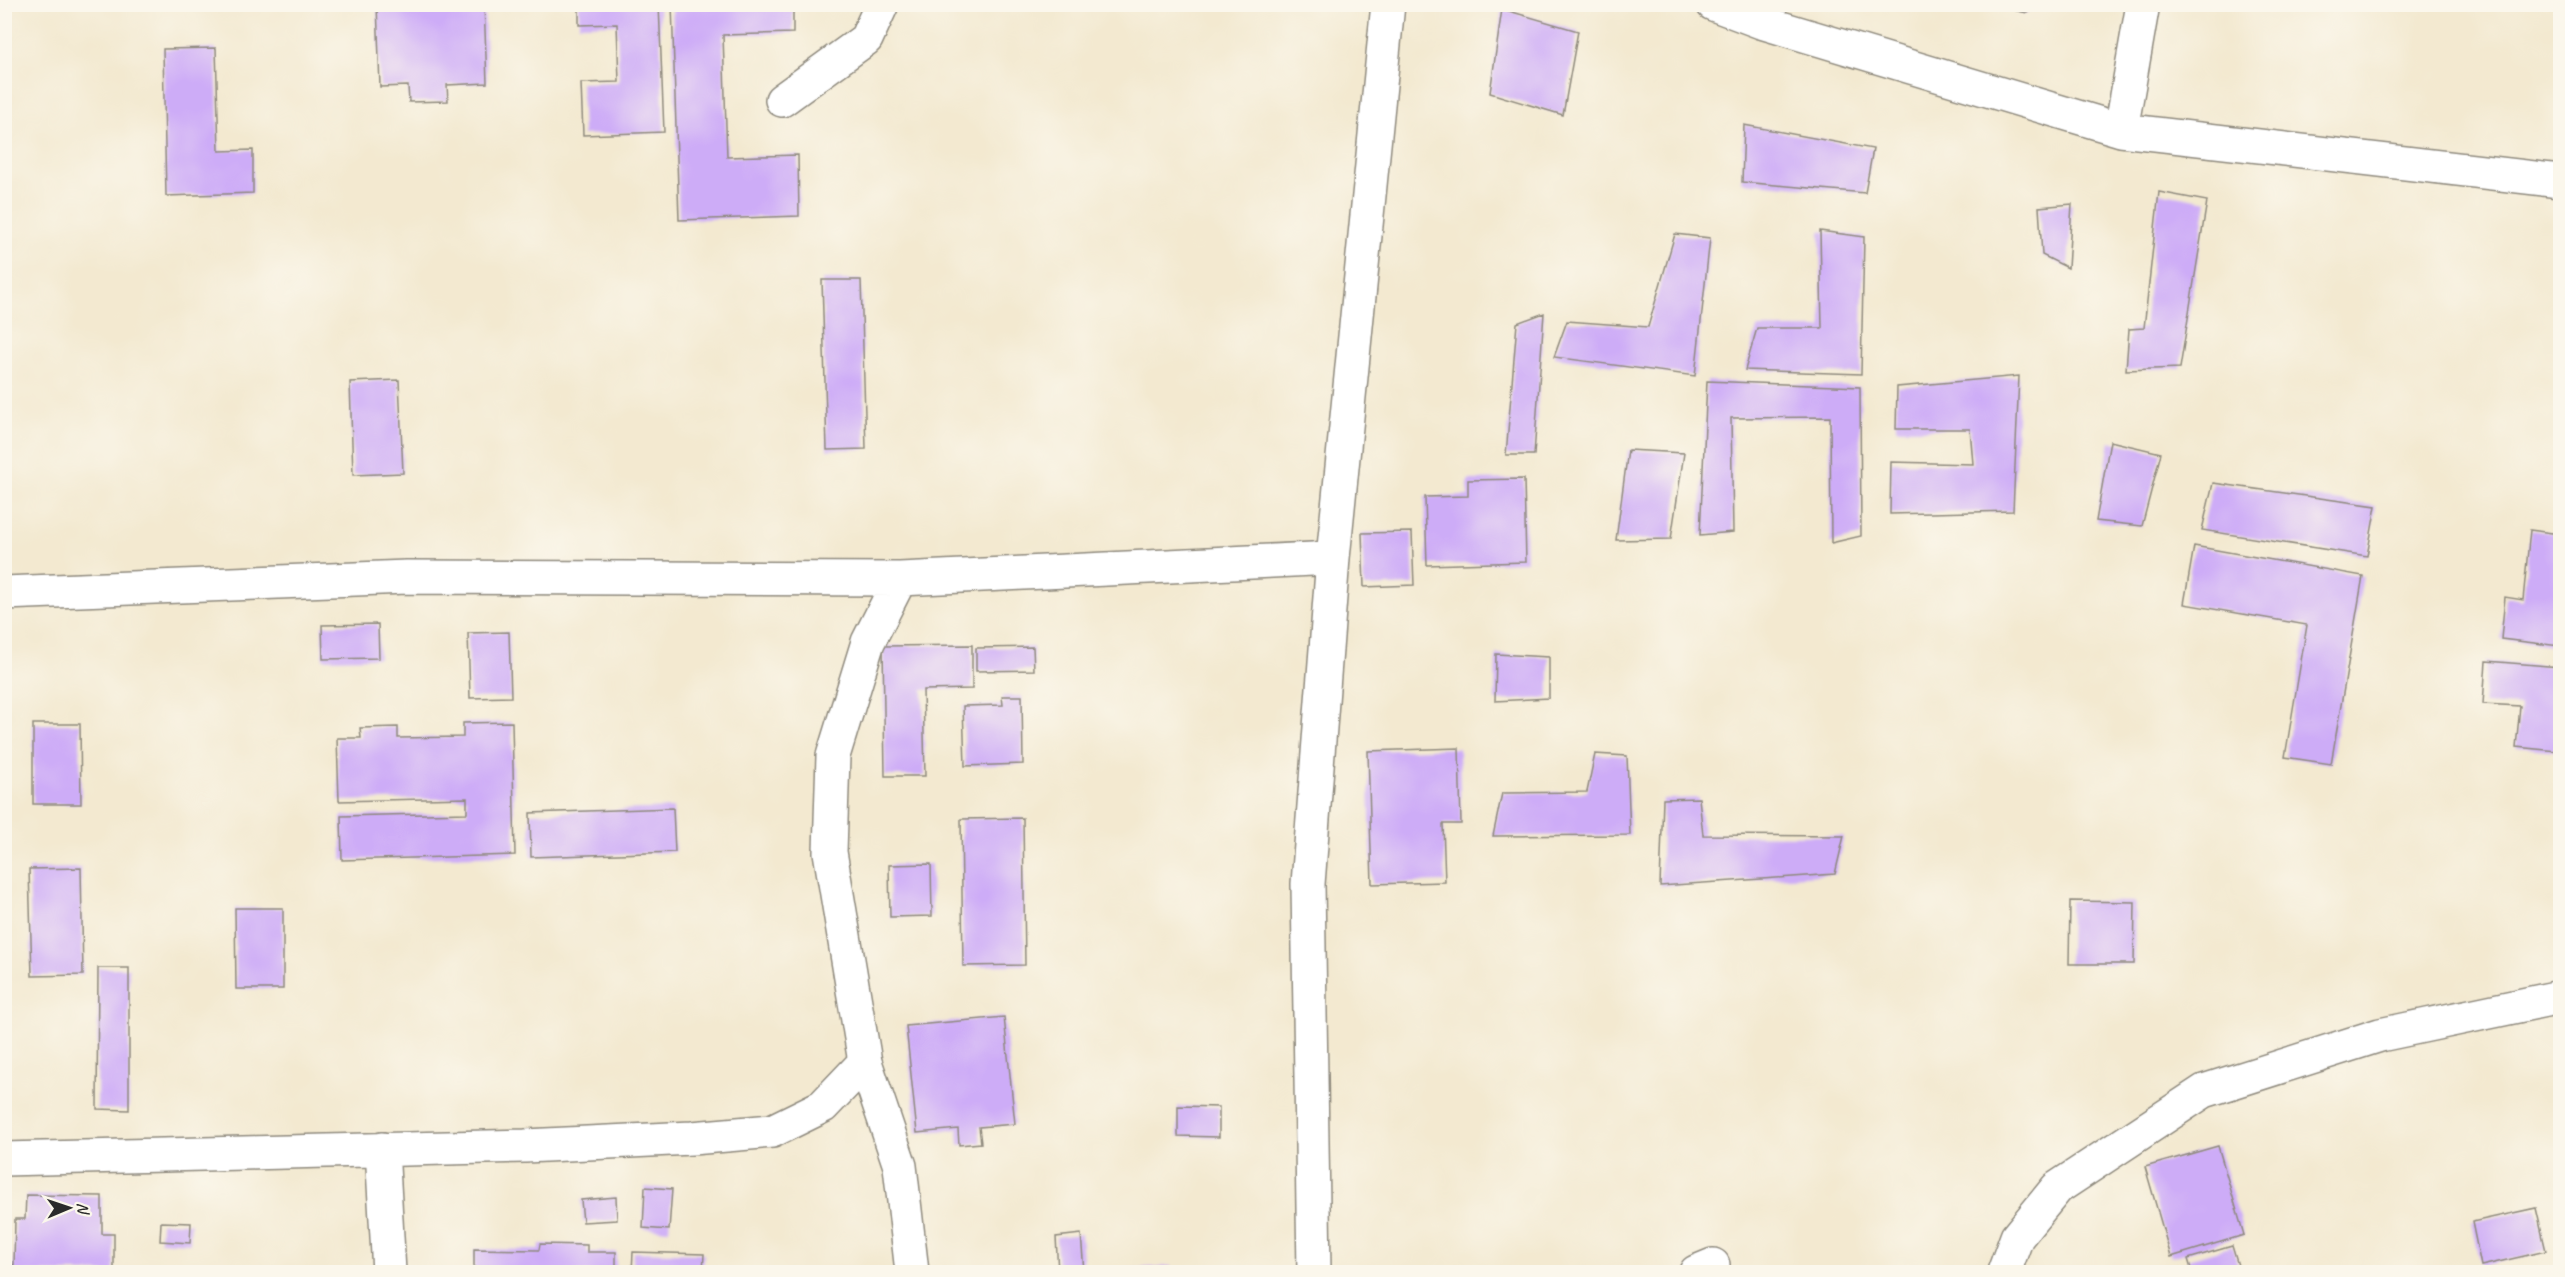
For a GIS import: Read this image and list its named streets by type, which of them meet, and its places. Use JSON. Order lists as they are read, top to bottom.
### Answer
{
  "north": "right"
}
